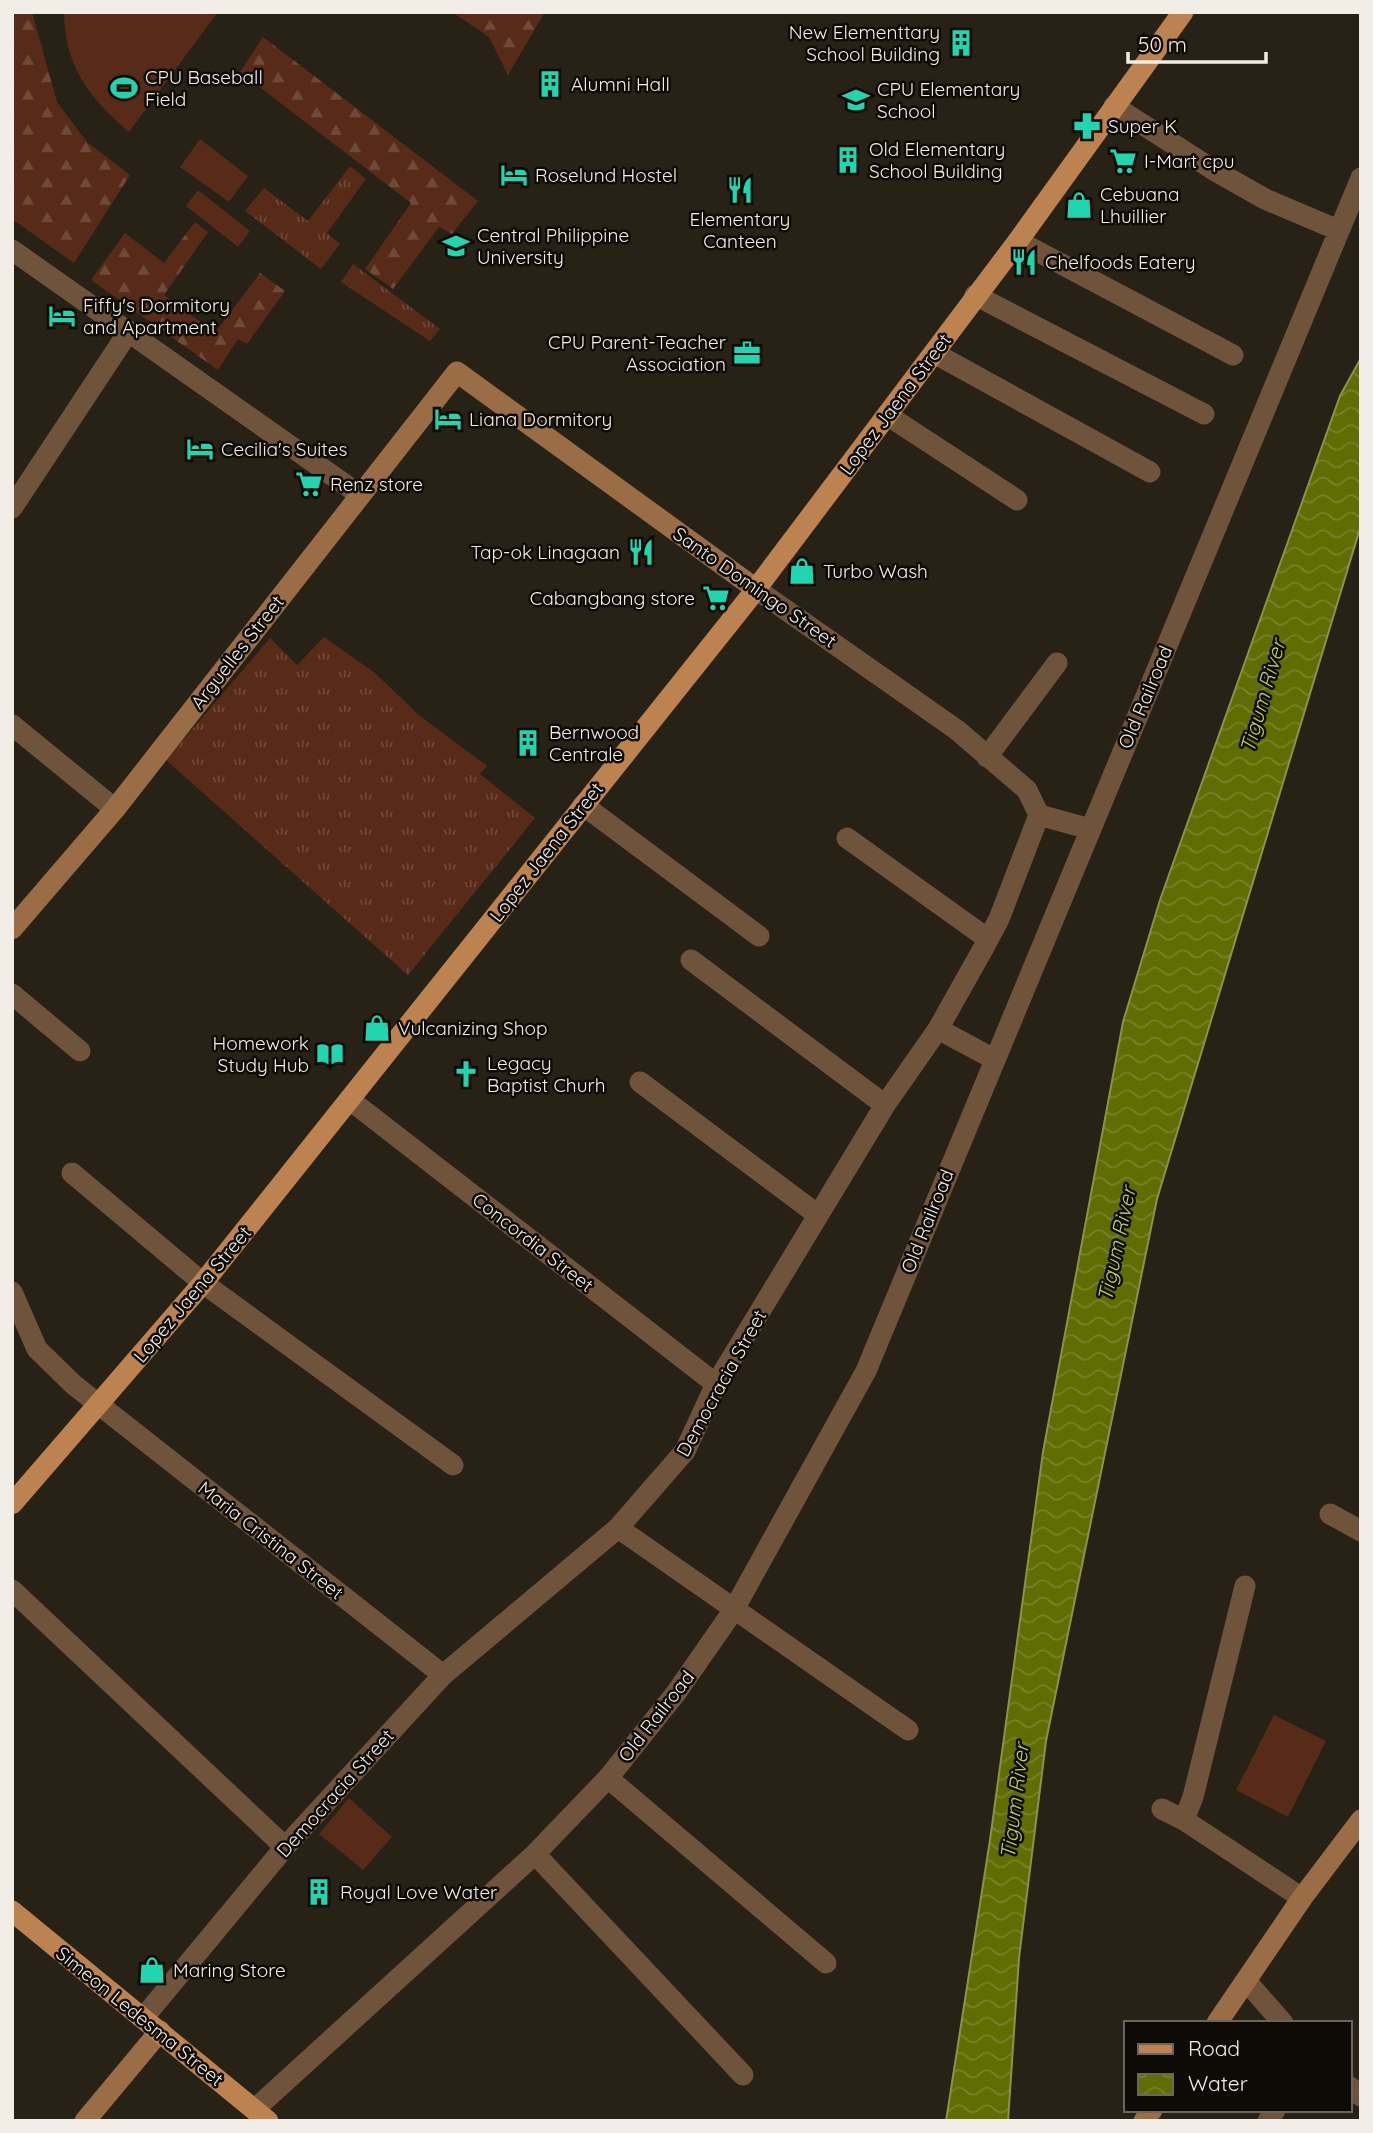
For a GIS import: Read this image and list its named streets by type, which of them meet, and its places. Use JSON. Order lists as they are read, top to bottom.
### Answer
{
  "streets": {
    "main road": ["Lopez Jaena Street", "Simeon Ledesma Street"],
    "street": [
      "Santo Domingo Street",
      "Arguelles Street",
      "Old Railroad",
      "Concordia Street",
      "Democracia Street",
      "Maria Cristina Street"
    ]
  },
  "crossings": [
    ["Lopez Jaena Street", "Santo Domingo Street"],
    ["Lopez Jaena Street", "Concordia Street"],
    ["Lopez Jaena Street", "Maria Cristina Street"],
    ["Santo Domingo Street", "Arguelles Street"],
    ["Santo Domingo Street", "Democracia Street"],
    ["Old Railroad", "Simeon Ledesma Street"],
    ["Concordia Street", "Democracia Street"],
    ["Democracia Street", "Maria Cristina Street"],
    ["Democracia Street", "Simeon Ledesma Street"]
  ],
  "water": ["Tigum River"],
  "places": {
    "building": [
      "New Elementtary School Building",
      "Alumni Hall",
      "Old Elementary School Building",
      "Bernwood Centrale",
      "Royal Love Water"
    ],
    "sports": ["CPU Baseball Field"],
    "school or university": ["CPU Elementary School", "Central Philippine University"],
    "pharmacy": ["Super K"],
    "supermarket": ["I-Mart cpu", "Renz store", "Cabangbang store"],
    "hotel": [
      "Roselund Hostel",
      "Fiffy's Dormitory and Apartment",
      "Liana Dormitory",
      "Cecilia's Suites"
    ],
    "restaurant": ["Elementary Canteen", "Chelfoods Eatery", "Tap-ok Linagaan"],
    "shop": [
      "Cebuana Lhuillier",
      "Turbo Wash",
      "Vulcanizing Shop",
      "Maring Store"
    ],
    "office": ["CPU Parent-Teacher Association"],
    "library": ["Homework Study Hub"],
    "church": ["Legacy Baptist Churh"]
  },
  "legend": ["Road", "Water"],
  "scale_bar": "50 m"
}
